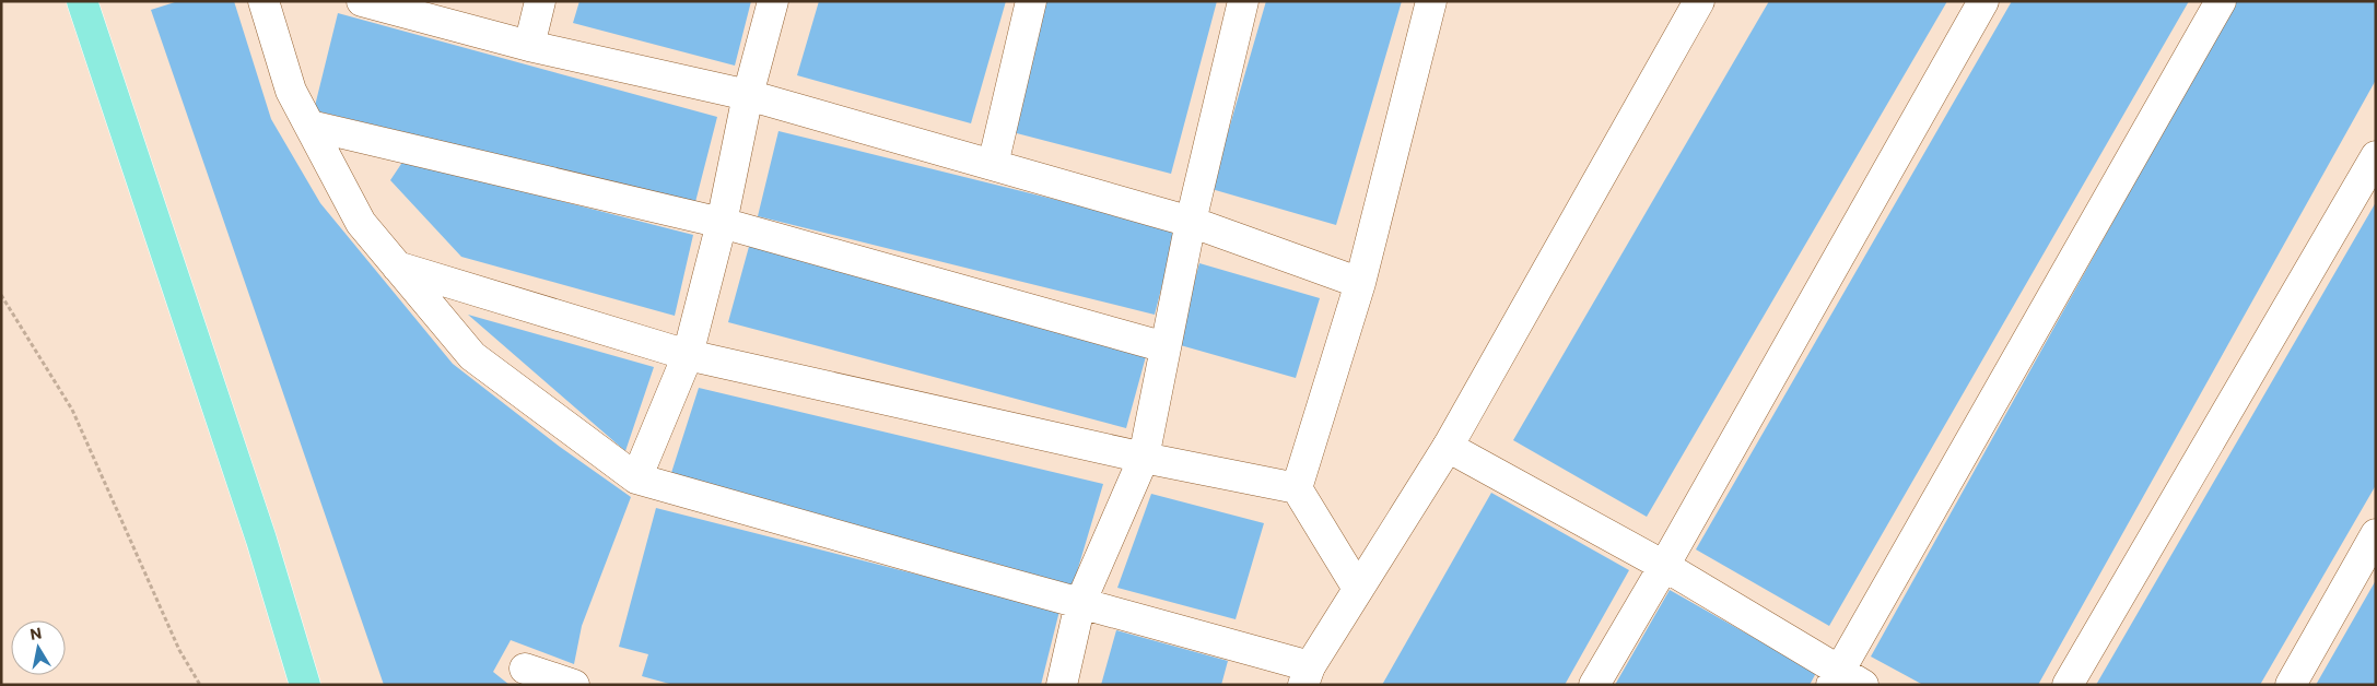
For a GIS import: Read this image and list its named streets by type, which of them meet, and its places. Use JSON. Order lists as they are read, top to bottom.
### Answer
{
  "north": "top"
}
